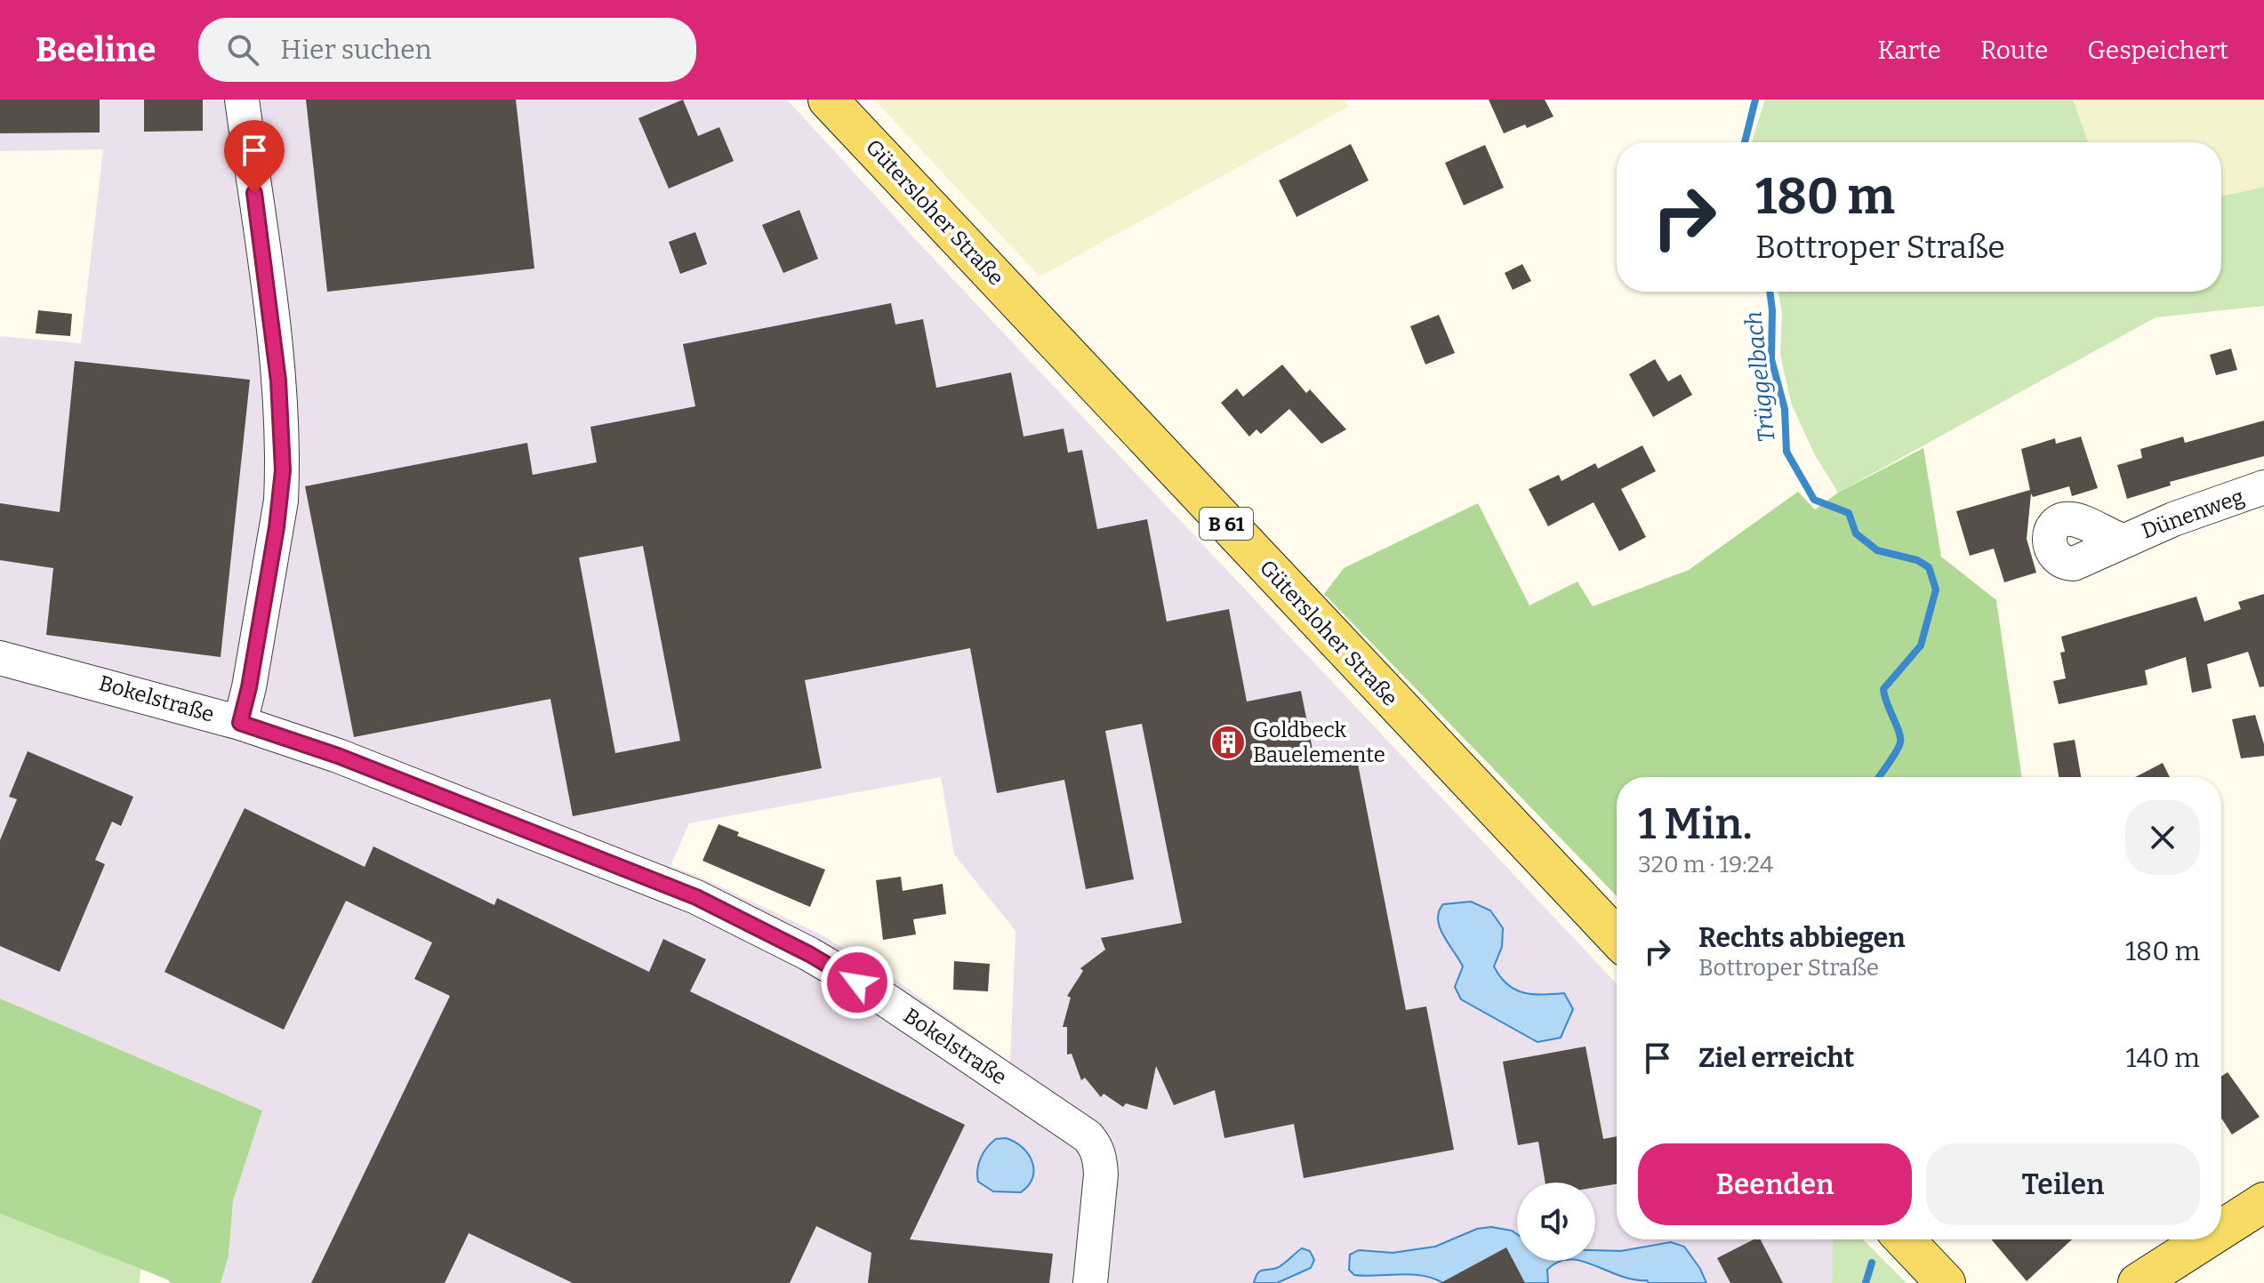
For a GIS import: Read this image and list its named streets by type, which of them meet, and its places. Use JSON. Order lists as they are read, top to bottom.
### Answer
{
  "streets": {
    "main road": ["Gütersloher Straße", "B 61"],
    "street": ["Dünenweg", "Bokelstraße"]
  },
  "water": ["Trüggelbach"],
  "places": {
    "building": ["Goldbeck Bauelemente"]
  },
  "page": {
    "header": "Beeline",
    "search": "Hier suchen",
    "nav": ["Karte", "Route", "Gespeichert"],
    "turn": ["180 m", "Bottroper Straße"],
    "heading": ["1 Min.", "320 m · 19:24"],
    "list": [
      {
        "name": "Rechts abbiegen",
        "note": "Bottroper Straße",
        "value": "180 m"
      },
      {
        "name": "Ziel erreicht",
        "value": "140 m"
      }
    ],
    "buttons": ["Beenden", "Teilen"]
  }
}
